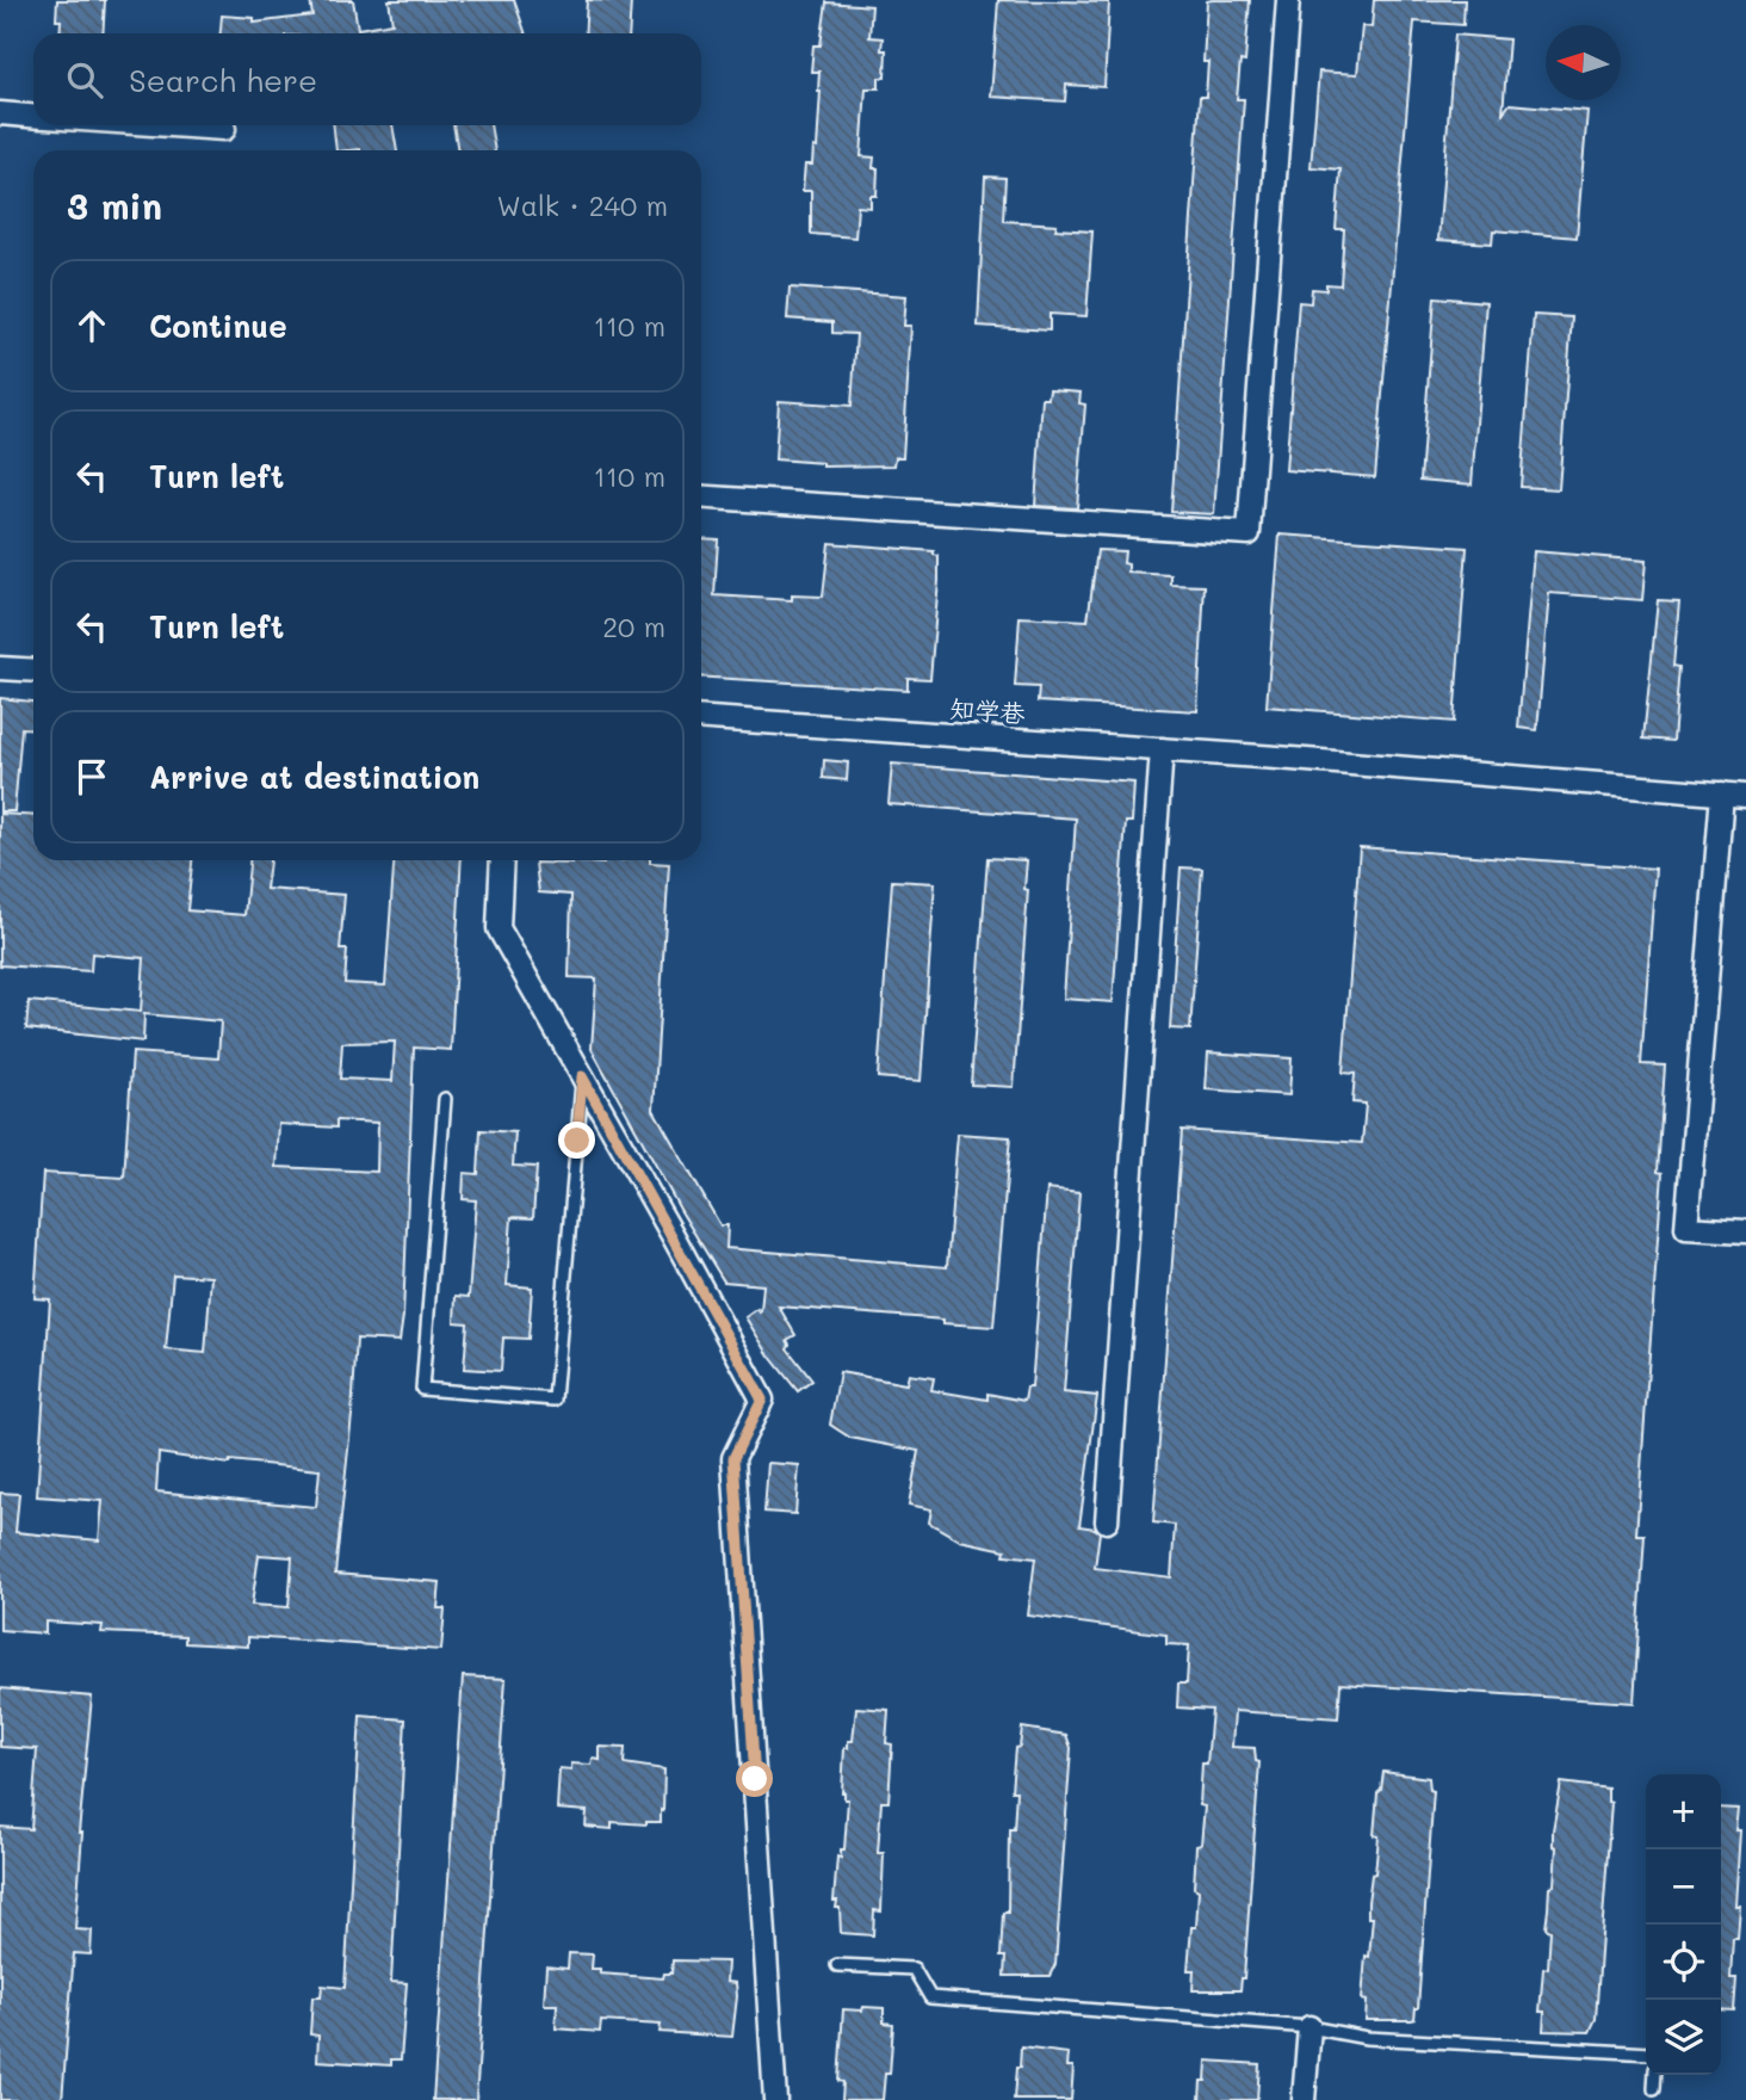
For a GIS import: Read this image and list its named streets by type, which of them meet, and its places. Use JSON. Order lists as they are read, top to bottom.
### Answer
{
  "streets": {
    "street": ["知学巷"]
  },
  "north": "left",
  "page": {
    "search": "Search here",
    "heading": ["3 min", "Walk · 240 m"],
    "list": [
      ["Continue", "110 m"],
      ["Turn left", "110 m"],
      ["Turn left", "20 m"],
      "Arrive at destination"
    ],
    "map_buttons": ["+", "−"]
  }
}
